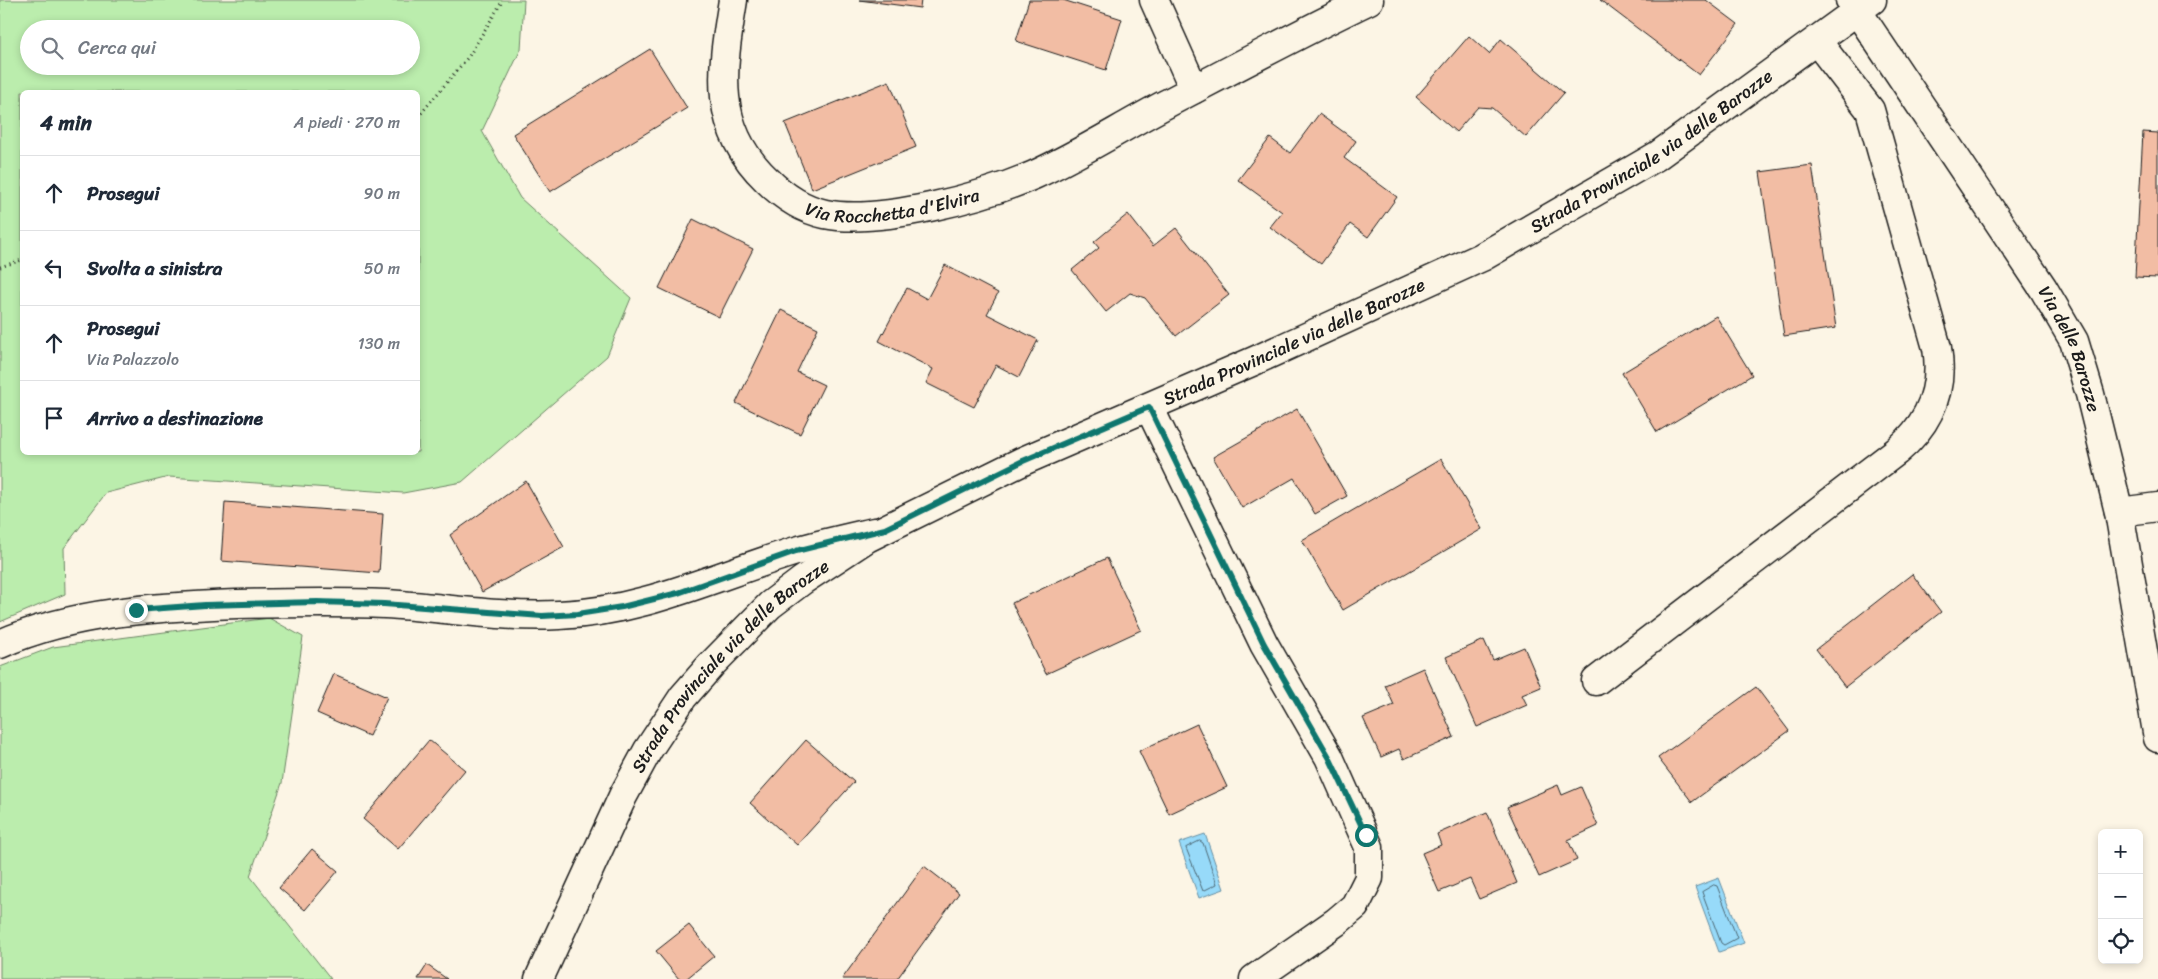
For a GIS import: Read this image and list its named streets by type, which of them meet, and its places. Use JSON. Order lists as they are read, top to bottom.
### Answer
{
  "streets": {
    "street": ["Strada Provinciale via delle Barozze", "Via Rocchetta d'Elvira", "Via delle Barozze"]
  },
  "crossings": [
    ["Strada Provinciale via delle Barozze", "Via delle Barozze"]
  ],
  "page": {
    "search": "Cerca qui",
    "heading": ["4 min", "A piedi · 270 m"],
    "list": [
      ["Prosegui", "90 m"],
      ["Svolta a sinistra", "50 m"],
      ["Prosegui", "Via Palazzolo", "130 m"],
      "Arrivo a destinazione"
    ],
    "map_buttons": ["+", "−"]
  }
}
